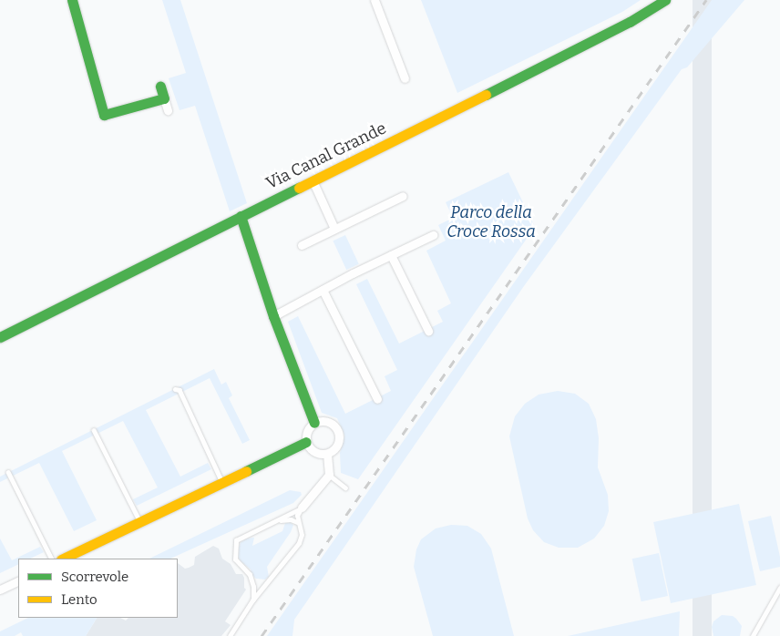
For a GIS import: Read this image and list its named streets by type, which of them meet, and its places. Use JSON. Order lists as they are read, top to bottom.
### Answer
{
  "streets": {
    "main road": ["Via Canal Grande"]
  },
  "parks": ["Parco della Croce Rossa"],
  "legend": ["Scorrevole", "Lento"]
}
